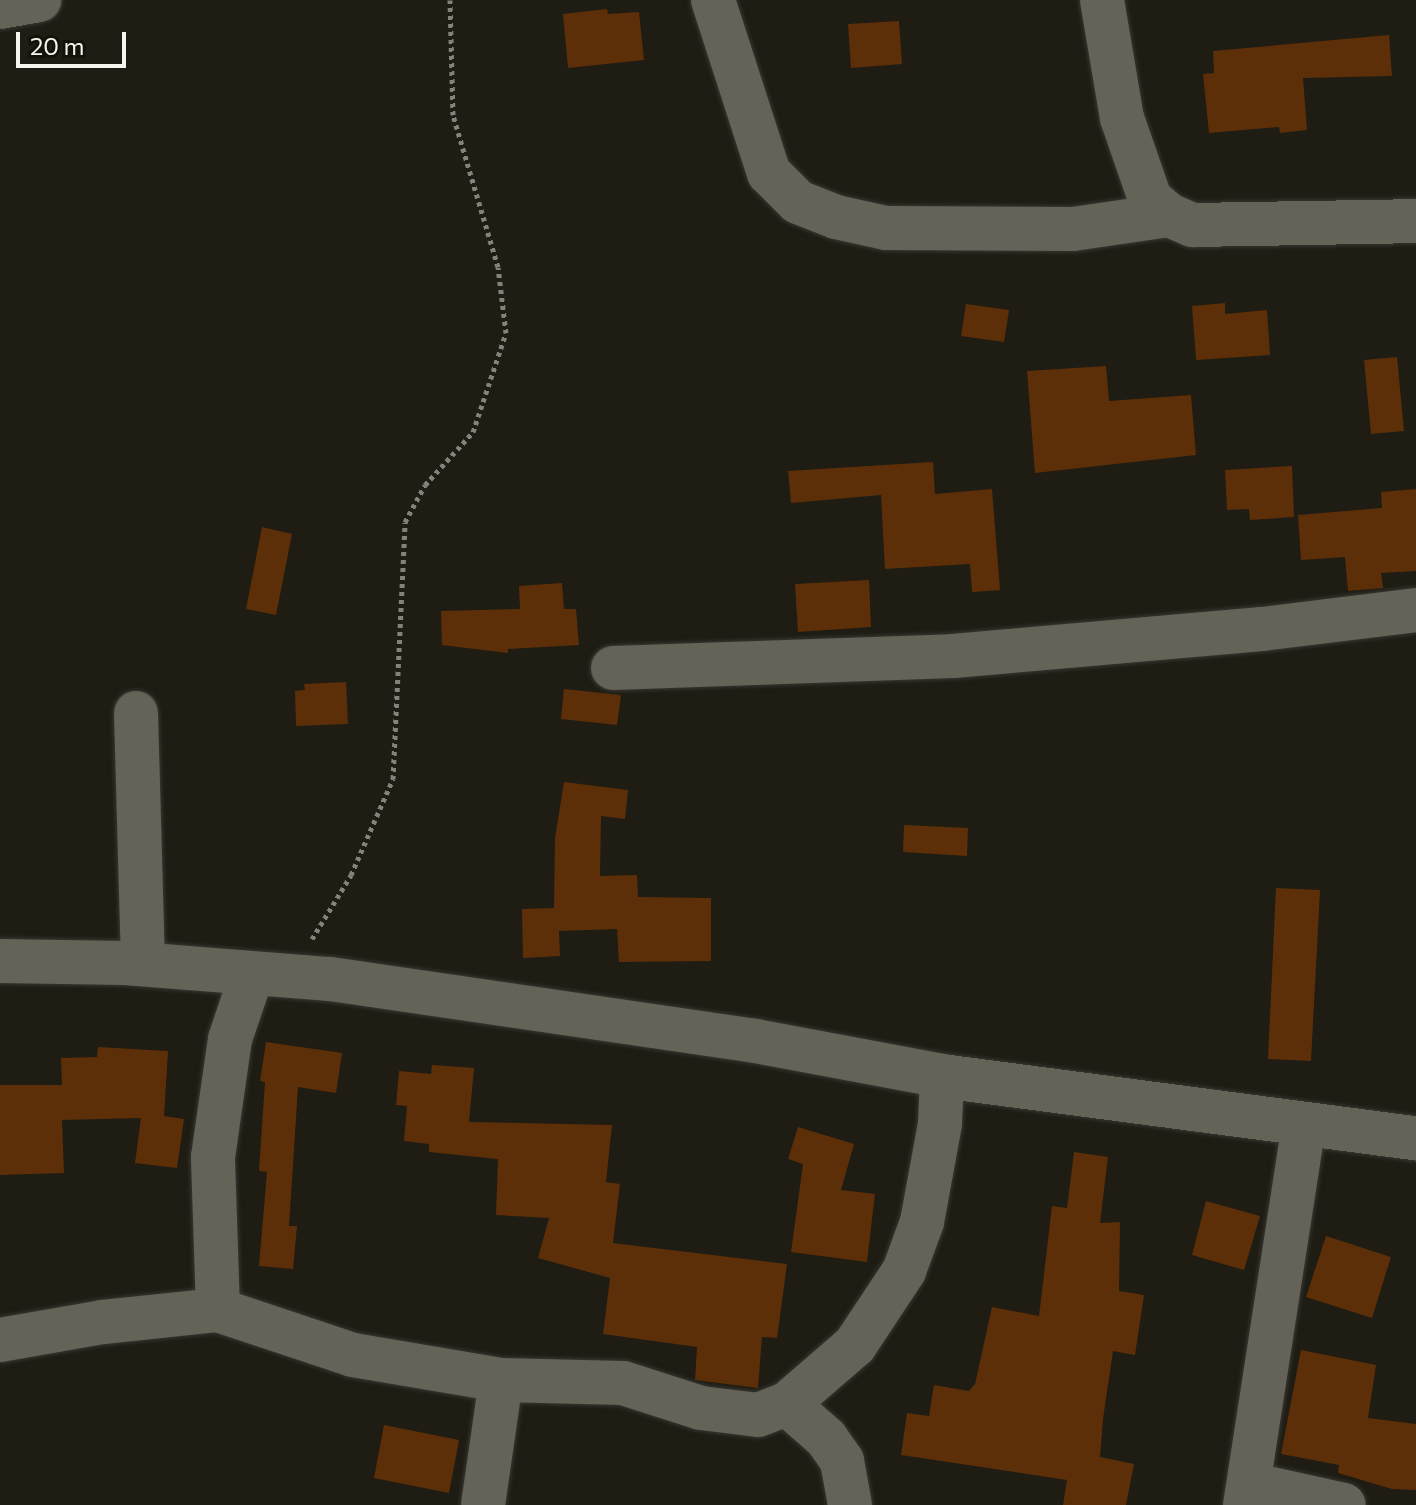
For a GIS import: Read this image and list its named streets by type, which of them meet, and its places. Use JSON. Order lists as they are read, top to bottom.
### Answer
{
  "scale_bar": "20 m"
}
